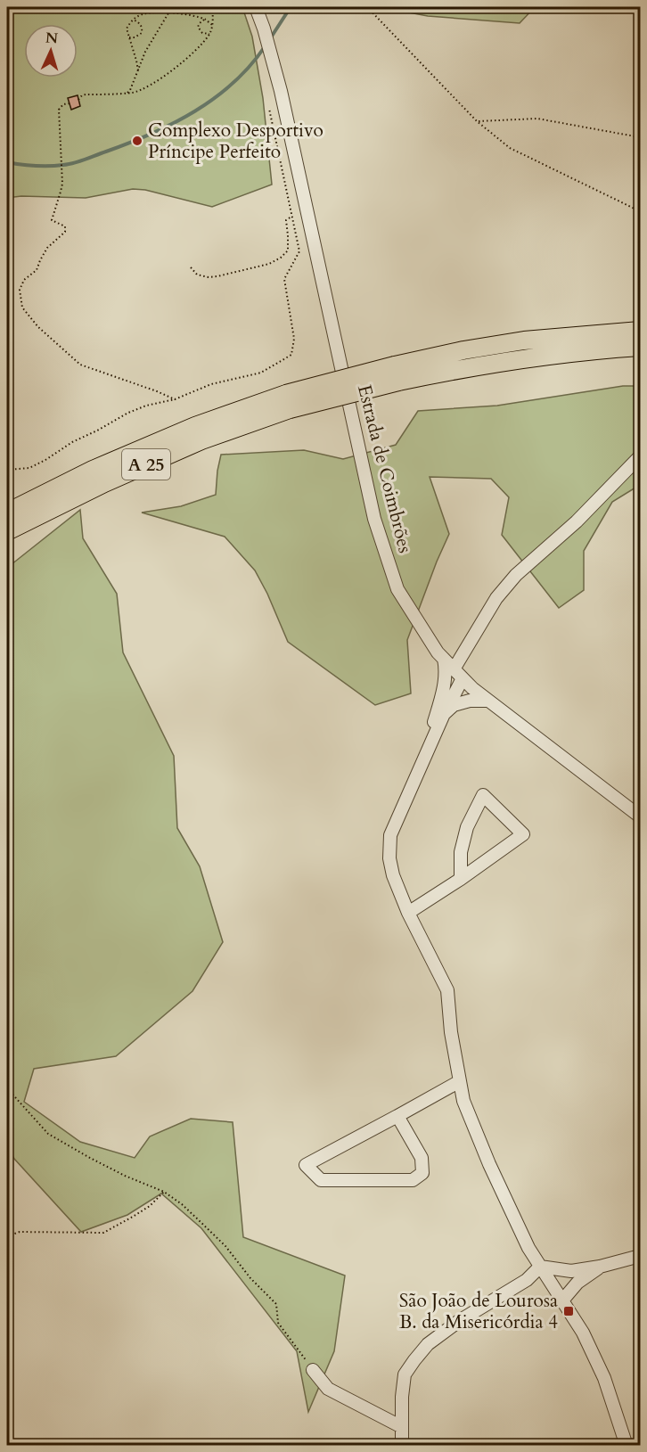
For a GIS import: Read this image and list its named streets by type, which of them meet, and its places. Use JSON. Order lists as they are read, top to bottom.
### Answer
{
  "streets": {
    "highway": ["A 25"],
    "street": ["Estrada de Coimbrões"]
  },
  "places": {
    "other": ["Complexo Desportivo Príncipe Perfeito"],
    "transit": ["São João de Lourosa B. da Misericórdia 4"]
  },
  "north": "top"
}
